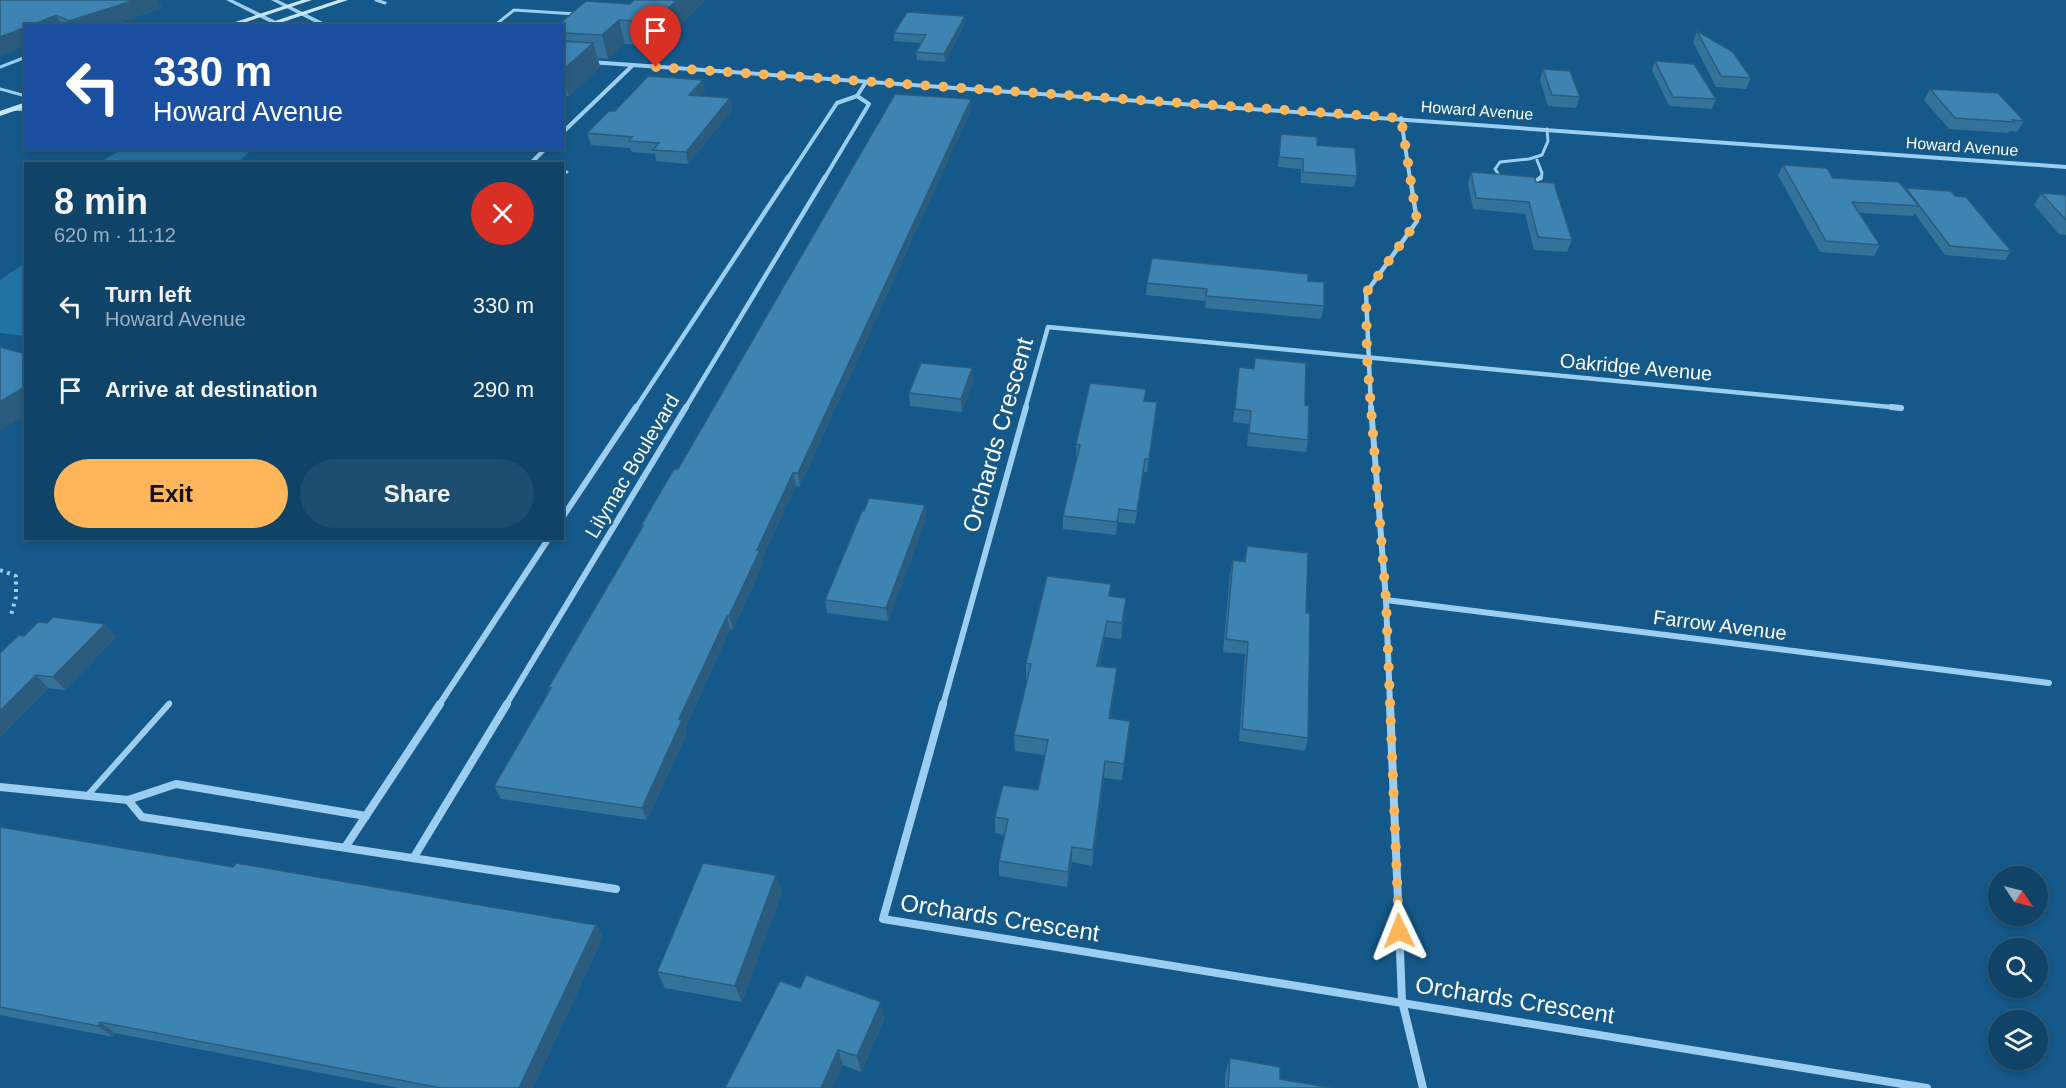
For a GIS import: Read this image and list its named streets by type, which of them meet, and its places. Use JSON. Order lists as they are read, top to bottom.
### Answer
{
  "streets": {
    "street": [
      "Howard Avenue",
      "Oakridge Avenue",
      "Orchards Crescent",
      "Lilymac Boulevard",
      "Farrow Avenue"
    ]
  },
  "crossings": [
    ["Howard Avenue", "Lilymac Boulevard"],
    ["Oakridge Avenue", "Orchards Crescent"]
  ],
  "north": "bottom right",
  "page": {
    "turn": ["330 m", "Howard Avenue"],
    "heading": ["8 min", "620 m · 11:12"],
    "list": [
      {
        "name": "Turn left",
        "note": "Howard Avenue",
        "value": "330 m"
      },
      {
        "name": "Arrive at destination",
        "value": "290 m"
      }
    ],
    "buttons": ["Exit", "Share"]
  }
}
